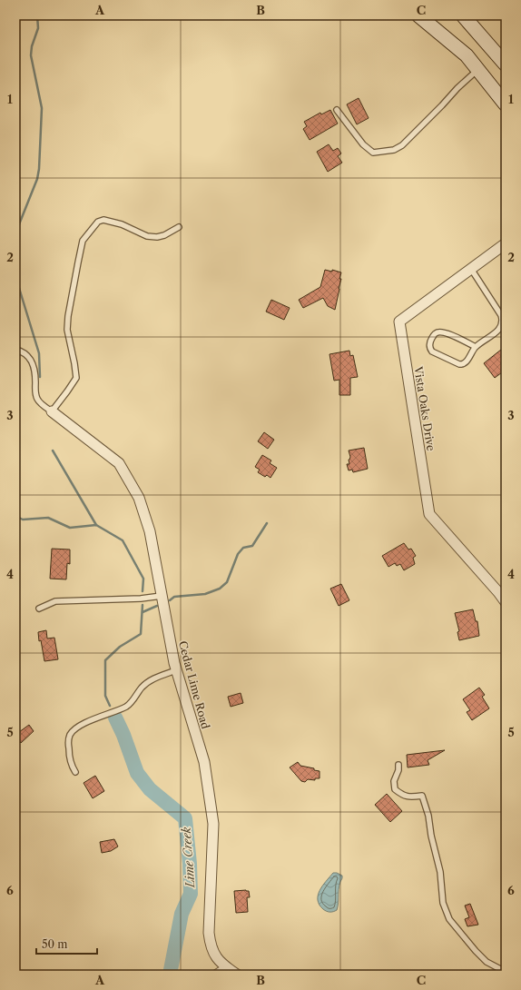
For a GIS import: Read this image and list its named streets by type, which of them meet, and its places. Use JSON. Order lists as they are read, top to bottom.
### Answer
{
  "streets": {
    "street": ["Vista Oaks Drive", "Cedar Lime Road"]
  },
  "water": ["Lime Creek"],
  "scale_bar": "50 m",
  "grid": {
    "columns": ["A", "B", "C"],
    "rows": [
      "1",
      "2",
      "3",
      "4",
      "5",
      "6"
    ]
  }
}
